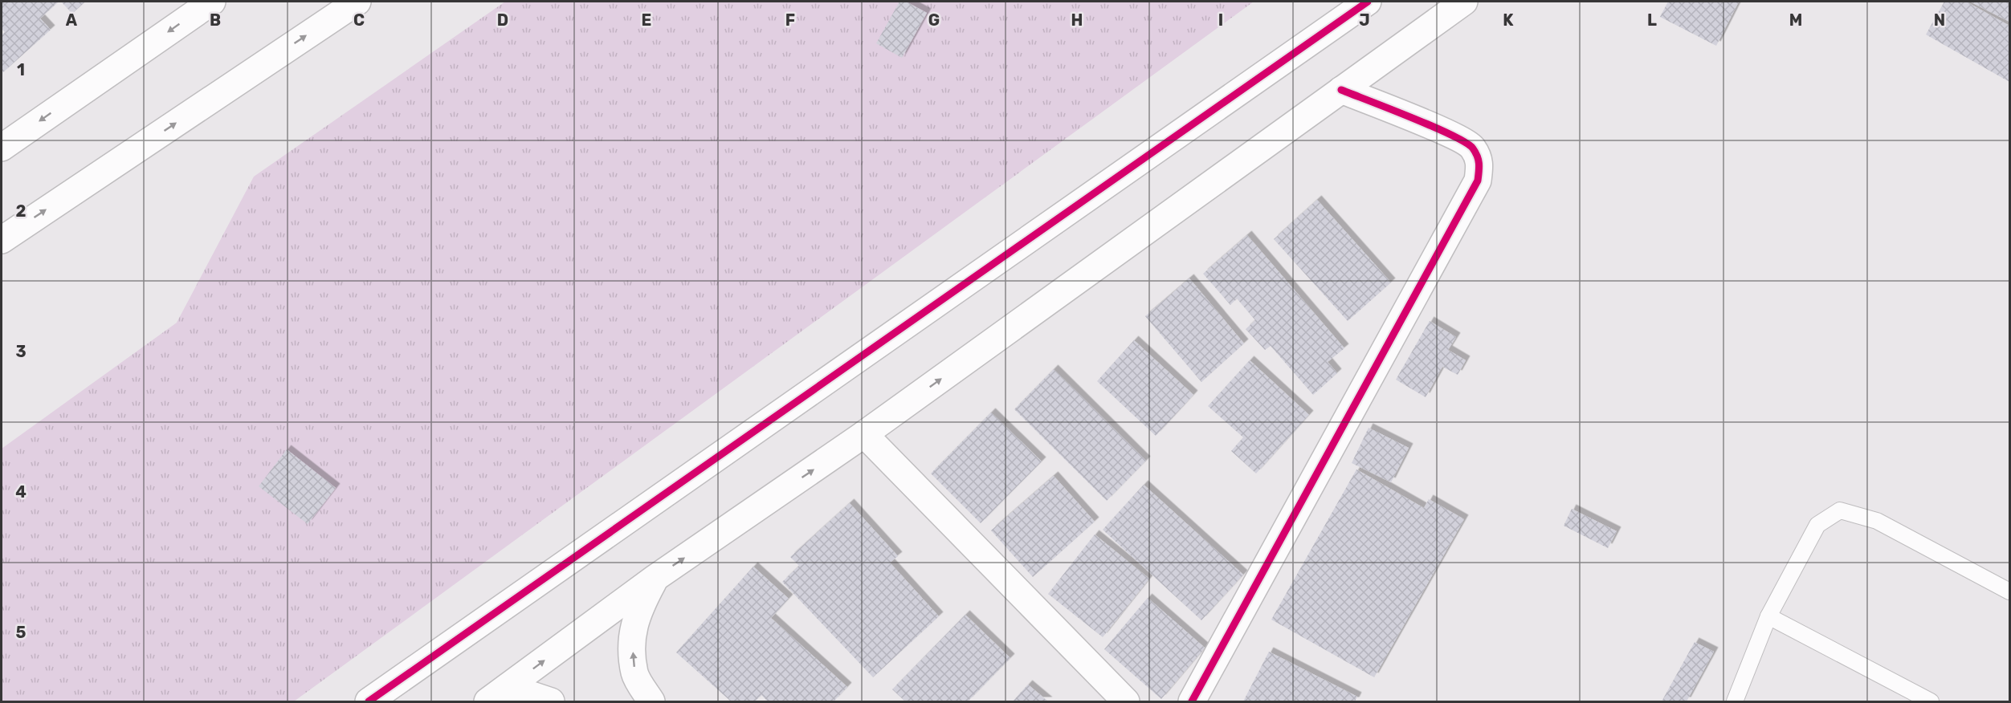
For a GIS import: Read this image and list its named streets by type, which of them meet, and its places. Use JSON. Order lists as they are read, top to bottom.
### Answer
{
  "grid": {
    "columns": [
      "A",
      "B",
      "C",
      "D",
      "E",
      "F",
      "G",
      "H",
      "I",
      "J",
      "K",
      "L",
      "M",
      "N"
    ],
    "rows": [
      "1",
      "2",
      "3",
      "4",
      "5"
    ]
  }
}
